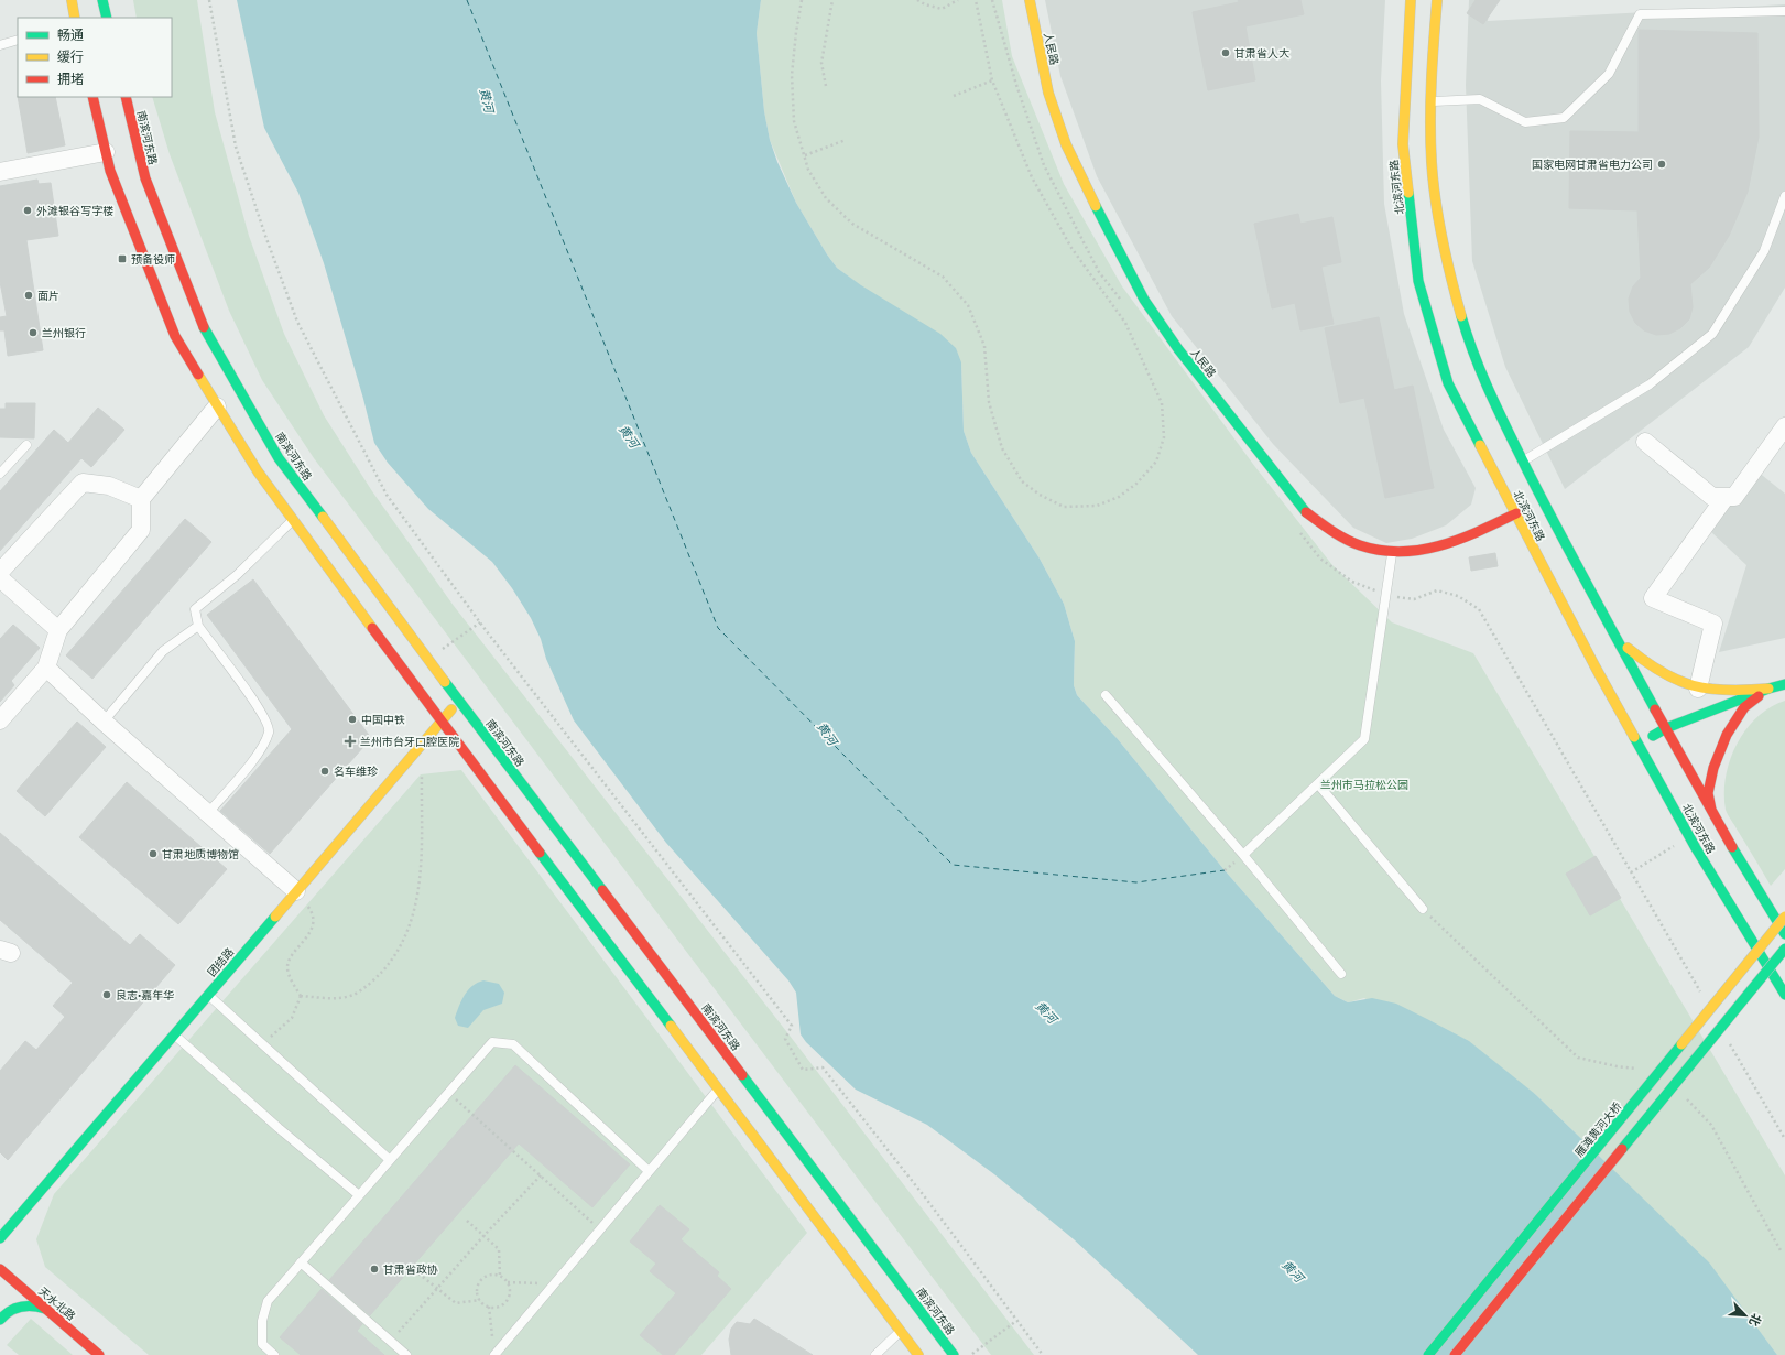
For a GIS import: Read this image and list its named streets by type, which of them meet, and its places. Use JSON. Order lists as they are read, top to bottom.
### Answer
{
  "streets": {
    "main road": [
      "人民路",
      "南滨河东路",
      "北滨河东路",
      "团结路",
      "雁滩黄河大桥",
      "天水北路"
    ]
  },
  "crossings": [
    ["人民路", "北滨河东路"],
    ["南滨河东路", "团结路"]
  ],
  "water": ["黄河"],
  "parks": ["兰州市马拉松公园"],
  "places": {
    "other": [
      "甘肃省人大",
      "国家电网甘肃省电力公司",
      "外滩银谷写字楼",
      "面片",
      "兰州银行",
      "中国中铁",
      "名车维珍",
      "甘肃地质博物馆",
      "良志·嘉年华",
      "甘肃省政协"
    ],
    "transit": ["预备役师"],
    "health": ["兰州市台牙口腔医院"]
  },
  "legend": ["畅通", "缓行", "拥堵"],
  "north": "bottom right"
}
